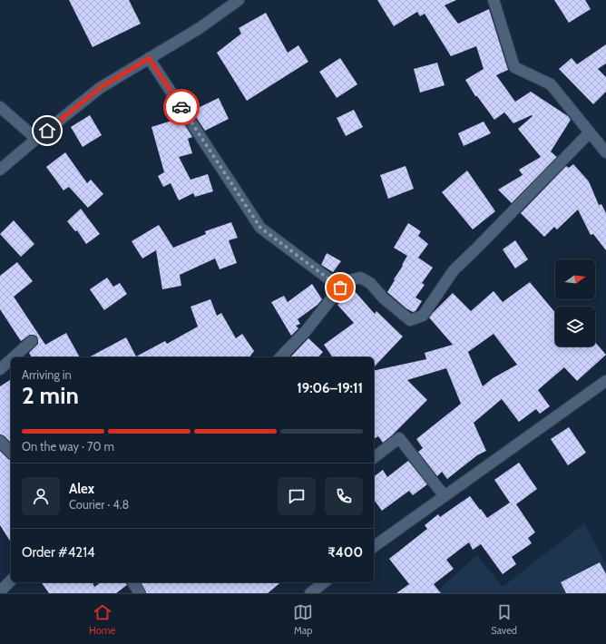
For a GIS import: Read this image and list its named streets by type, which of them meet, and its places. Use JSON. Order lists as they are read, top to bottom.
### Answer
{
  "north": "right",
  "page": {
    "heading": ["2 min", "Arriving in", "19:06–19:11"],
    "panel": [
      "Alex",
      "Courier · 4.8",
      "Order #4214",
      "₹400"
    ],
    "bar": "On the way · 70 m",
    "tabs": ["Home", "Map", "Saved"]
  }
}
